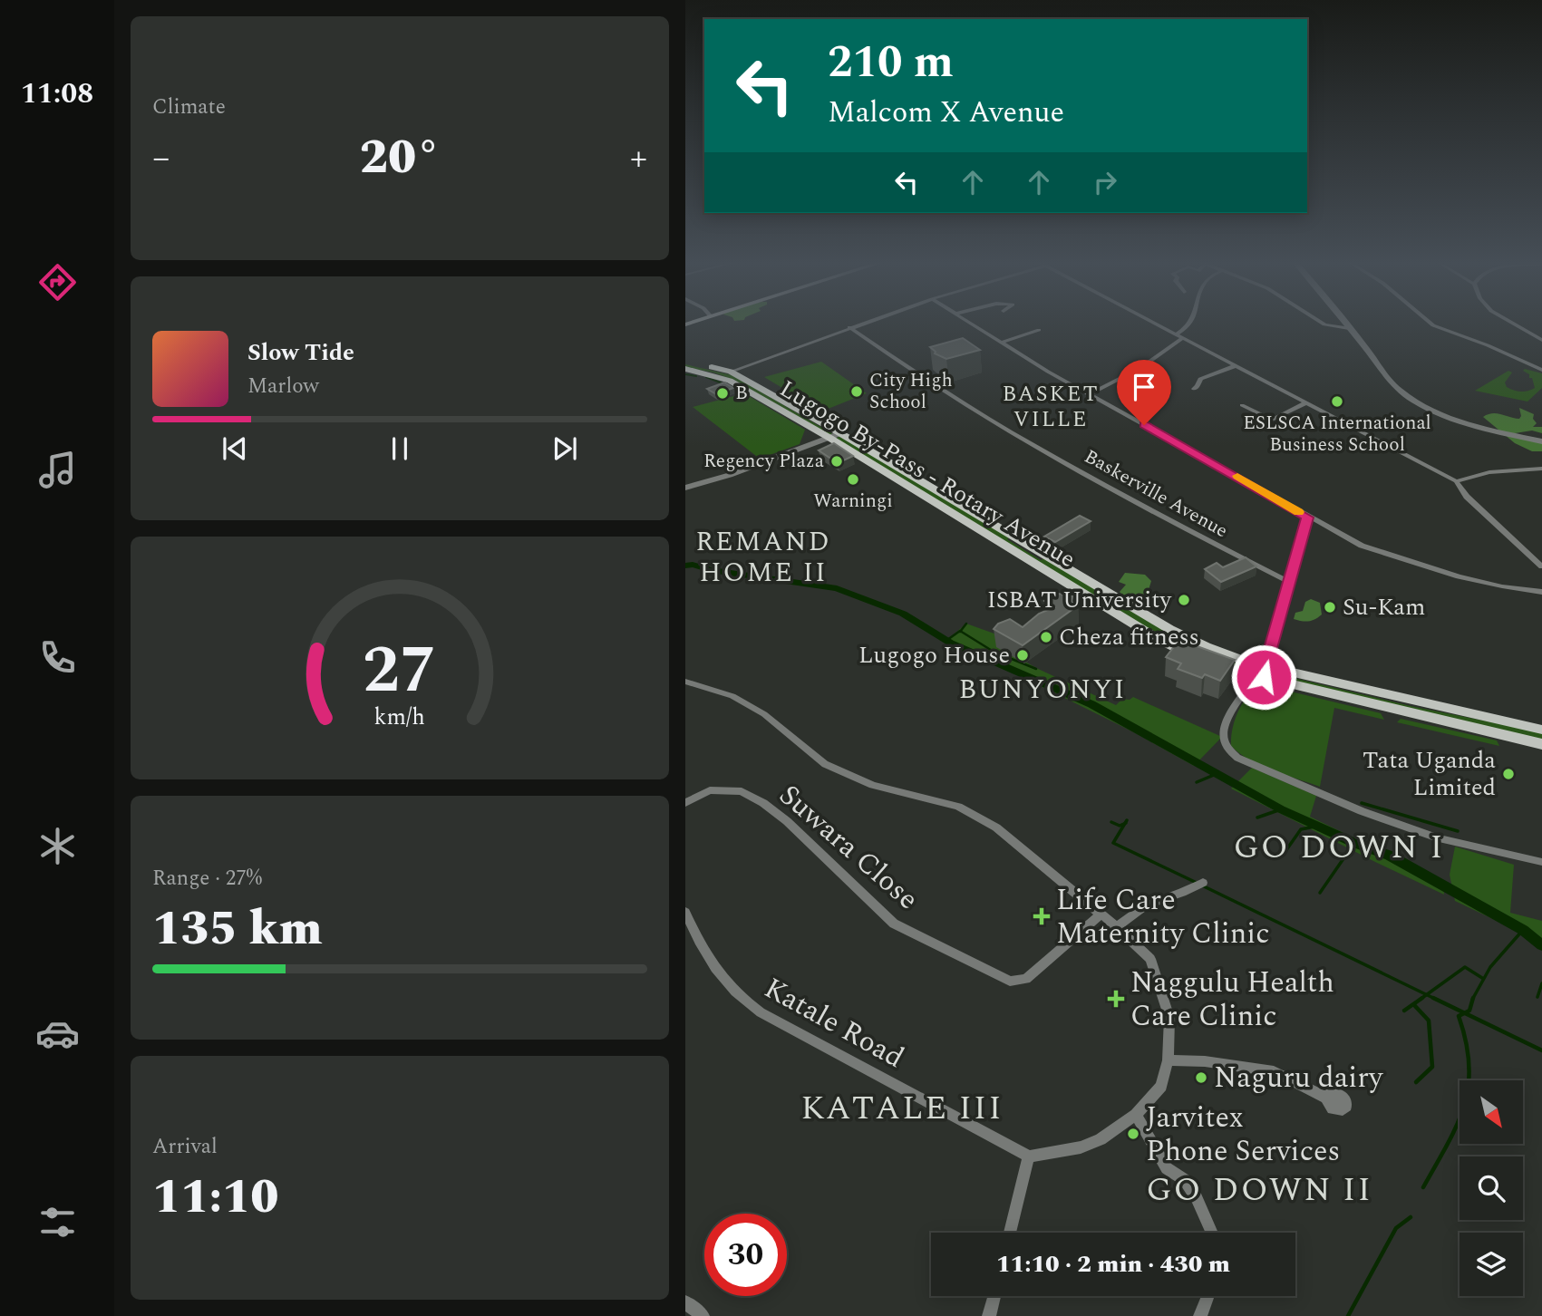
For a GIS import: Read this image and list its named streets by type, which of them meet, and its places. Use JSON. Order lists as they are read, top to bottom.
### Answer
{
  "streets": {
    "main road": ["Lugogo By-Pass - Rotary Avenue"],
    "street": ["Baskerville Avenue", "Suwara Close", "Katale Road"]
  },
  "districts": [
    "BASKET VILLE",
    "REMAND HOME II",
    "BUNYONYI",
    "GO DOWN I",
    "KATALE III",
    "GO DOWN II"
  ],
  "places": {
    "other": [
      "City High School",
      "B",
      "ESLSCA International Business School",
      "Regency Plaza",
      "Warningi",
      "ISBAT University",
      "Su-Kam",
      "Cheza fitness",
      "Lugogo House",
      "Tata Uganda Limited",
      "Naguru dairy",
      "Jarvitex Phone Services"
    ],
    "health": ["Life Care Maternity Clinic", "Naggulu Health Care Clinic"]
  },
  "north": "bottom right",
  "page": {
    "tabs": "11:08",
    "tile": [
      "Climate",
      ["Range · 27%", "135 km"],
      ["Arrival", "11:10"]
    ],
    "turn": ["210 m", "Malcom X Avenue"],
    "heat": ["−", "20°", "+"],
    "song": ["Slow Tide", "Marlow"],
    "limit": "30",
    "trip": "11:10 · 2 min · 430 m",
    "gauge": ["27", "km/h"]
  }
}
